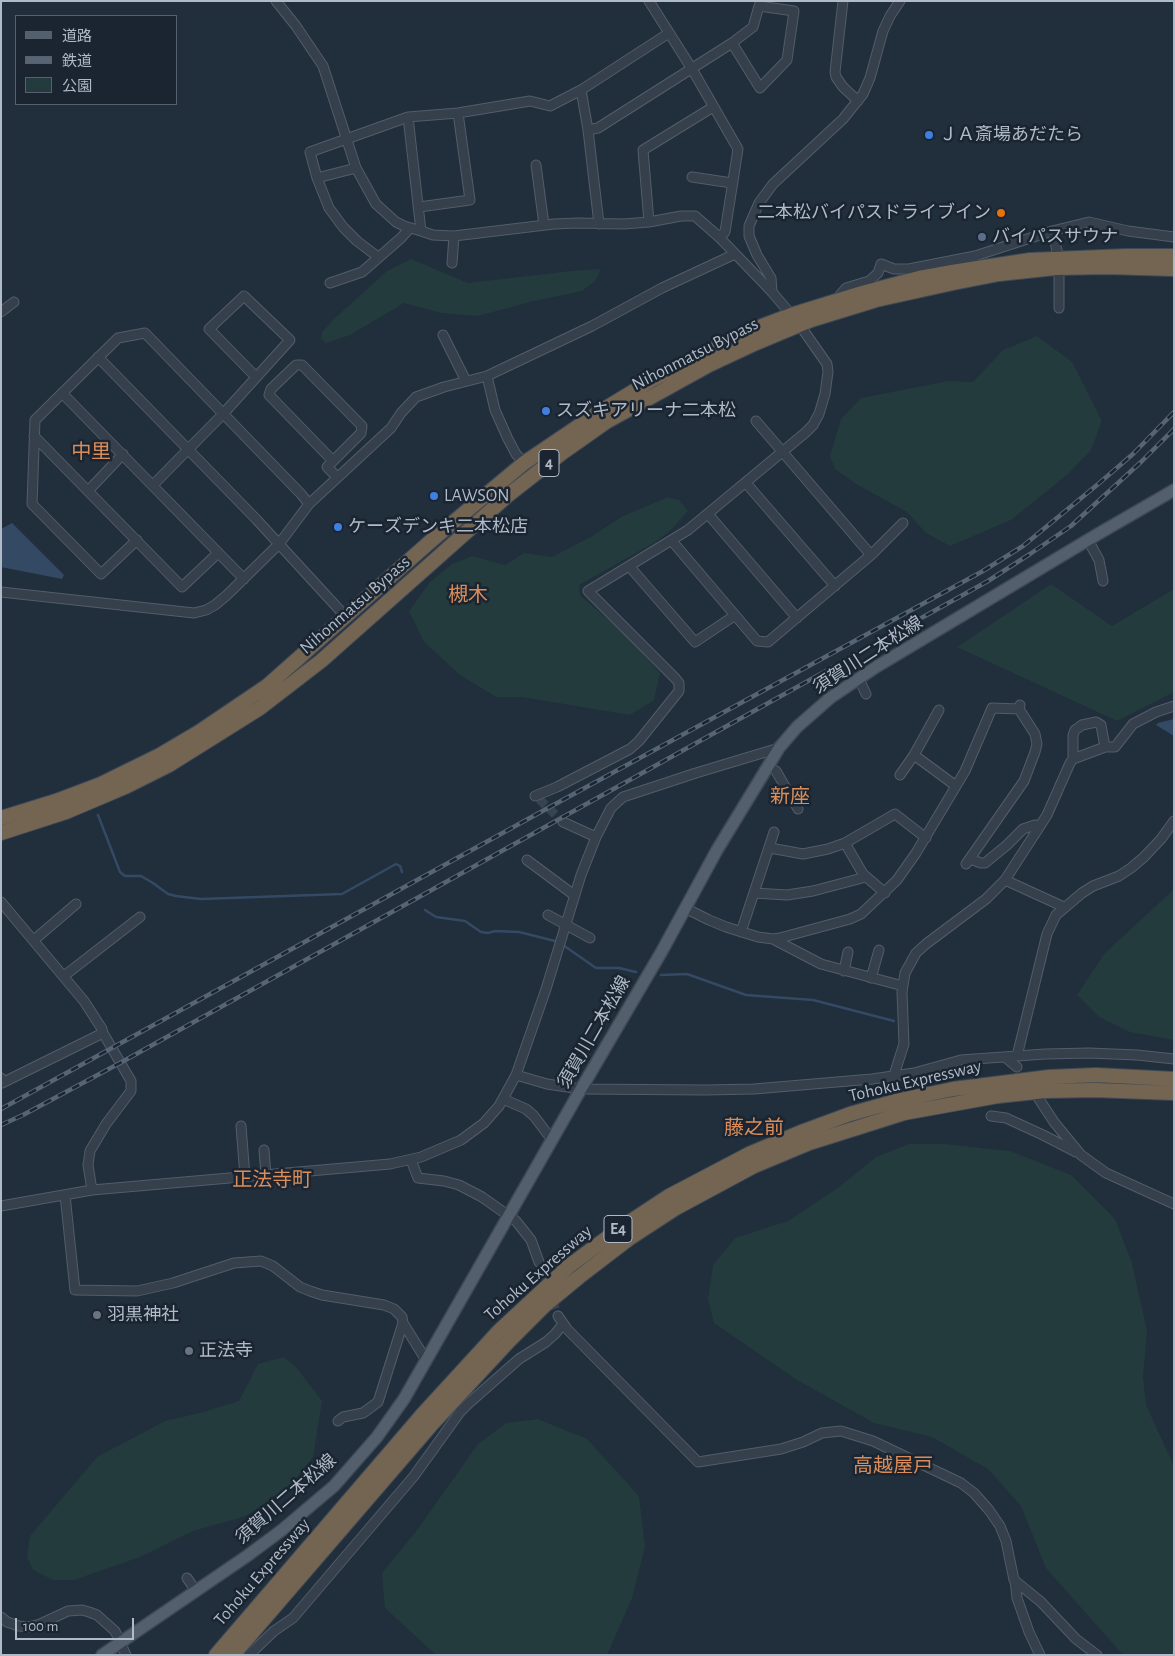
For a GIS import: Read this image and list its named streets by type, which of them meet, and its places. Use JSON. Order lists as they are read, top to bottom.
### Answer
{
  "streets": {
    "highway": [
      "Nihonmatsu Bypass",
      "4",
      "Tohoku Expressway",
      "E4"
    ],
    "main road": ["須賀川二本松線"]
  },
  "districts": [
    "中里",
    "槻木",
    "新座",
    "藤之前",
    "正法寺町",
    "高越屋戸"
  ],
  "places": [
    "ＪＡ斎場あだたら",
    "二本松バイパスドライブイン",
    "バイパスサウナ",
    "スズキアリーナ二本松",
    "LAWSON",
    "ケーズデンキ二本松店",
    "羽黒神社",
    "正法寺"
  ],
  "legend": ["道路", "鉄道", "公園"],
  "scale_bar": "100 m"
}
